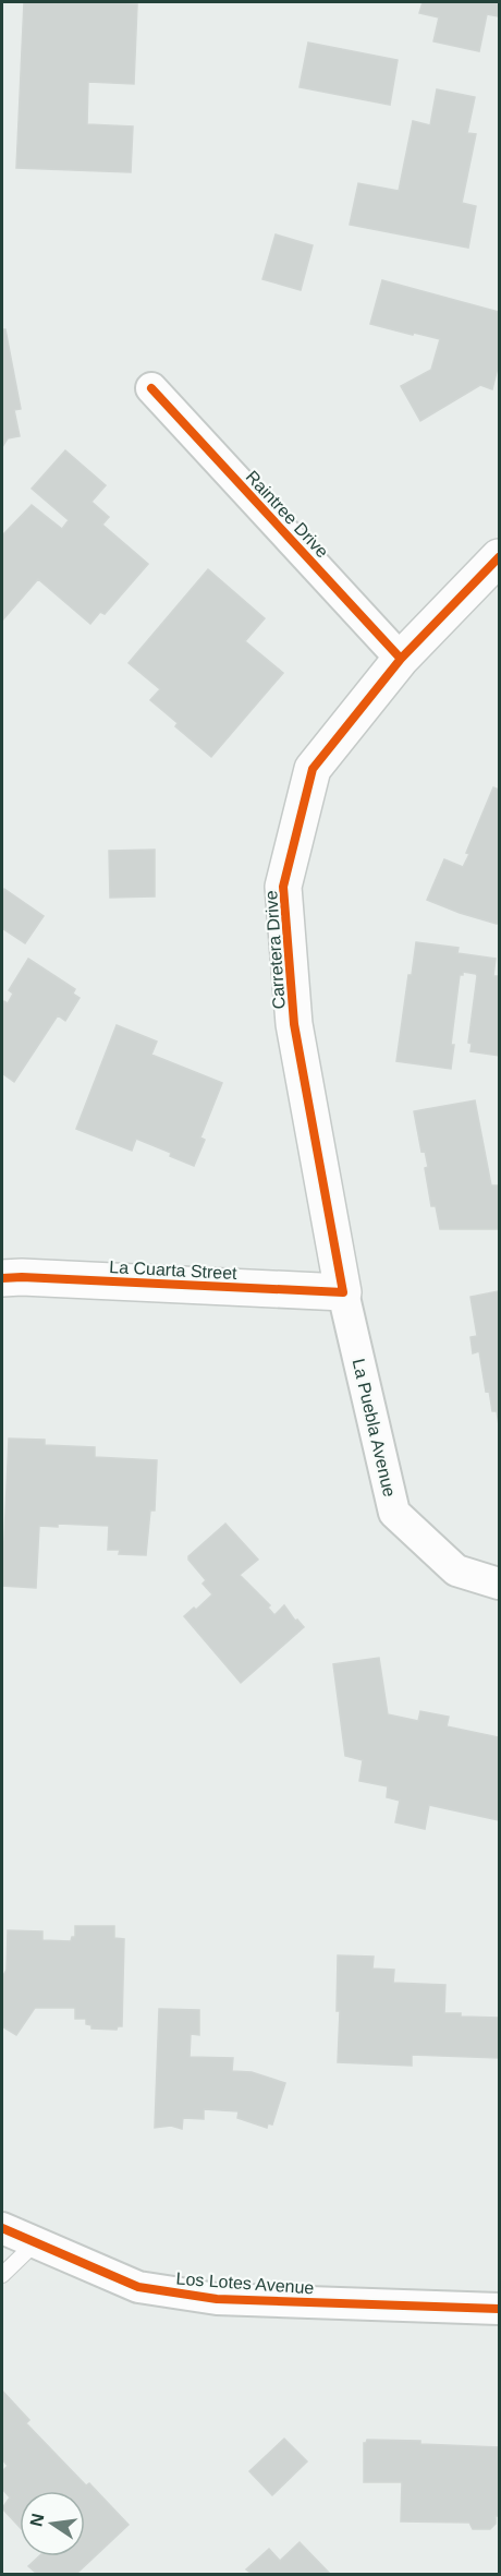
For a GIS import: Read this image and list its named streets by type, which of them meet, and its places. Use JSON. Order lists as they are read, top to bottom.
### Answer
{
  "streets": {
    "street": [
      "Raintree Drive",
      "Carretera Drive",
      "La Cuarta Street",
      "La Puebla Avenue",
      "Los Lotes Avenue"
    ]
  },
  "crossings": [
    ["Raintree Drive", "Carretera Drive"],
    ["Carretera Drive", "La Cuarta Street"],
    ["Carretera Drive", "La Puebla Avenue"],
    ["La Cuarta Street", "La Puebla Avenue"]
  ],
  "north": "left"
}
